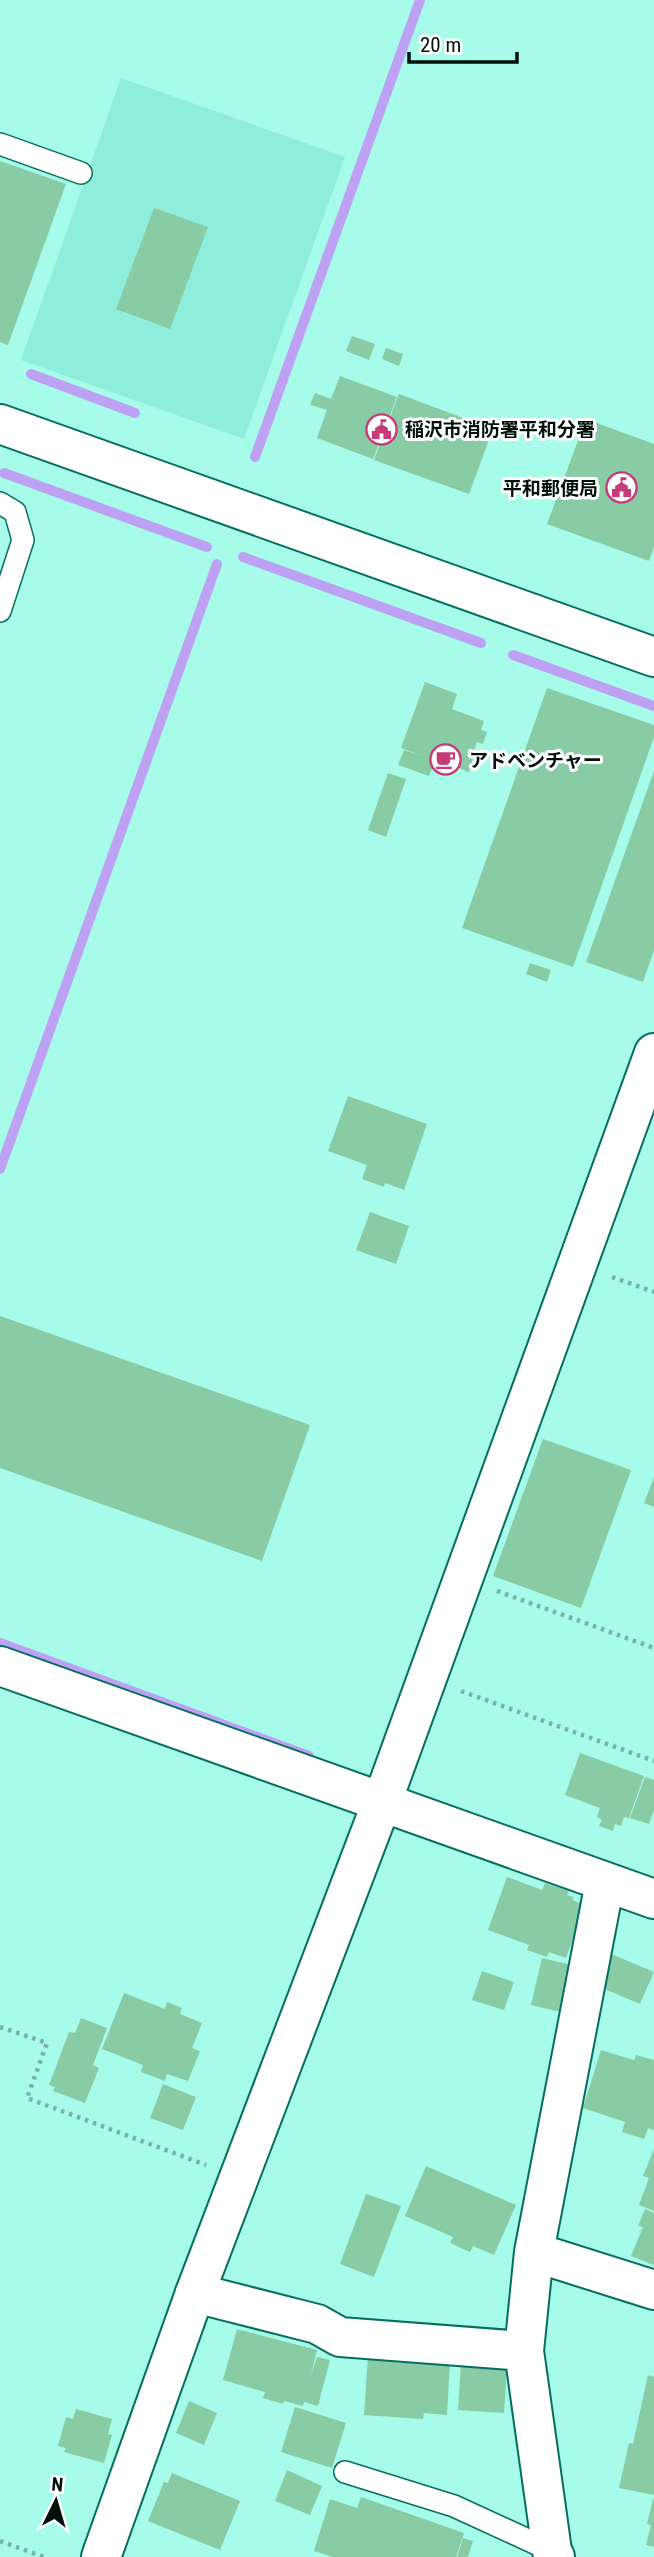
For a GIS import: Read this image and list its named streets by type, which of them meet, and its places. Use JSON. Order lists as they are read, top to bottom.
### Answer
{
  "places": {
    "public building": ["稲沢市消防署平和分署", "平和郵便局"],
    "cafe": ["アドベンチャー"]
  },
  "scale_bar": "20 m",
  "north": "top"
}
